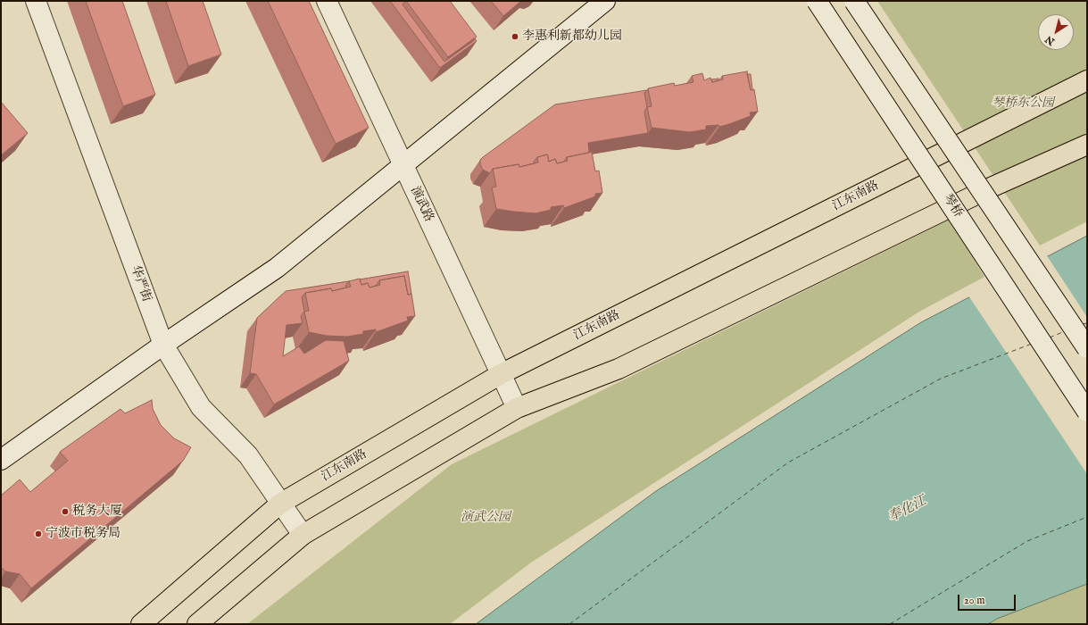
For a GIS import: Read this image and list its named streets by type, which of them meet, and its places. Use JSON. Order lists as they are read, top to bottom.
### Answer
{
  "streets": {
    "main road": ["江东南路"],
    "street": ["演武路", "琴桥", "华严街"]
  },
  "crossings": [
    ["江东南路", "演武路"],
    ["江东南路", "华严街"]
  ],
  "water": ["奉化江"],
  "parks": ["琴桥东公园", "演武公园"],
  "places": ["李惠利新都幼儿园", "税务大厦", "宁波市税务局"],
  "scale_bar": "20 m",
  "north": "bottom left"
}
